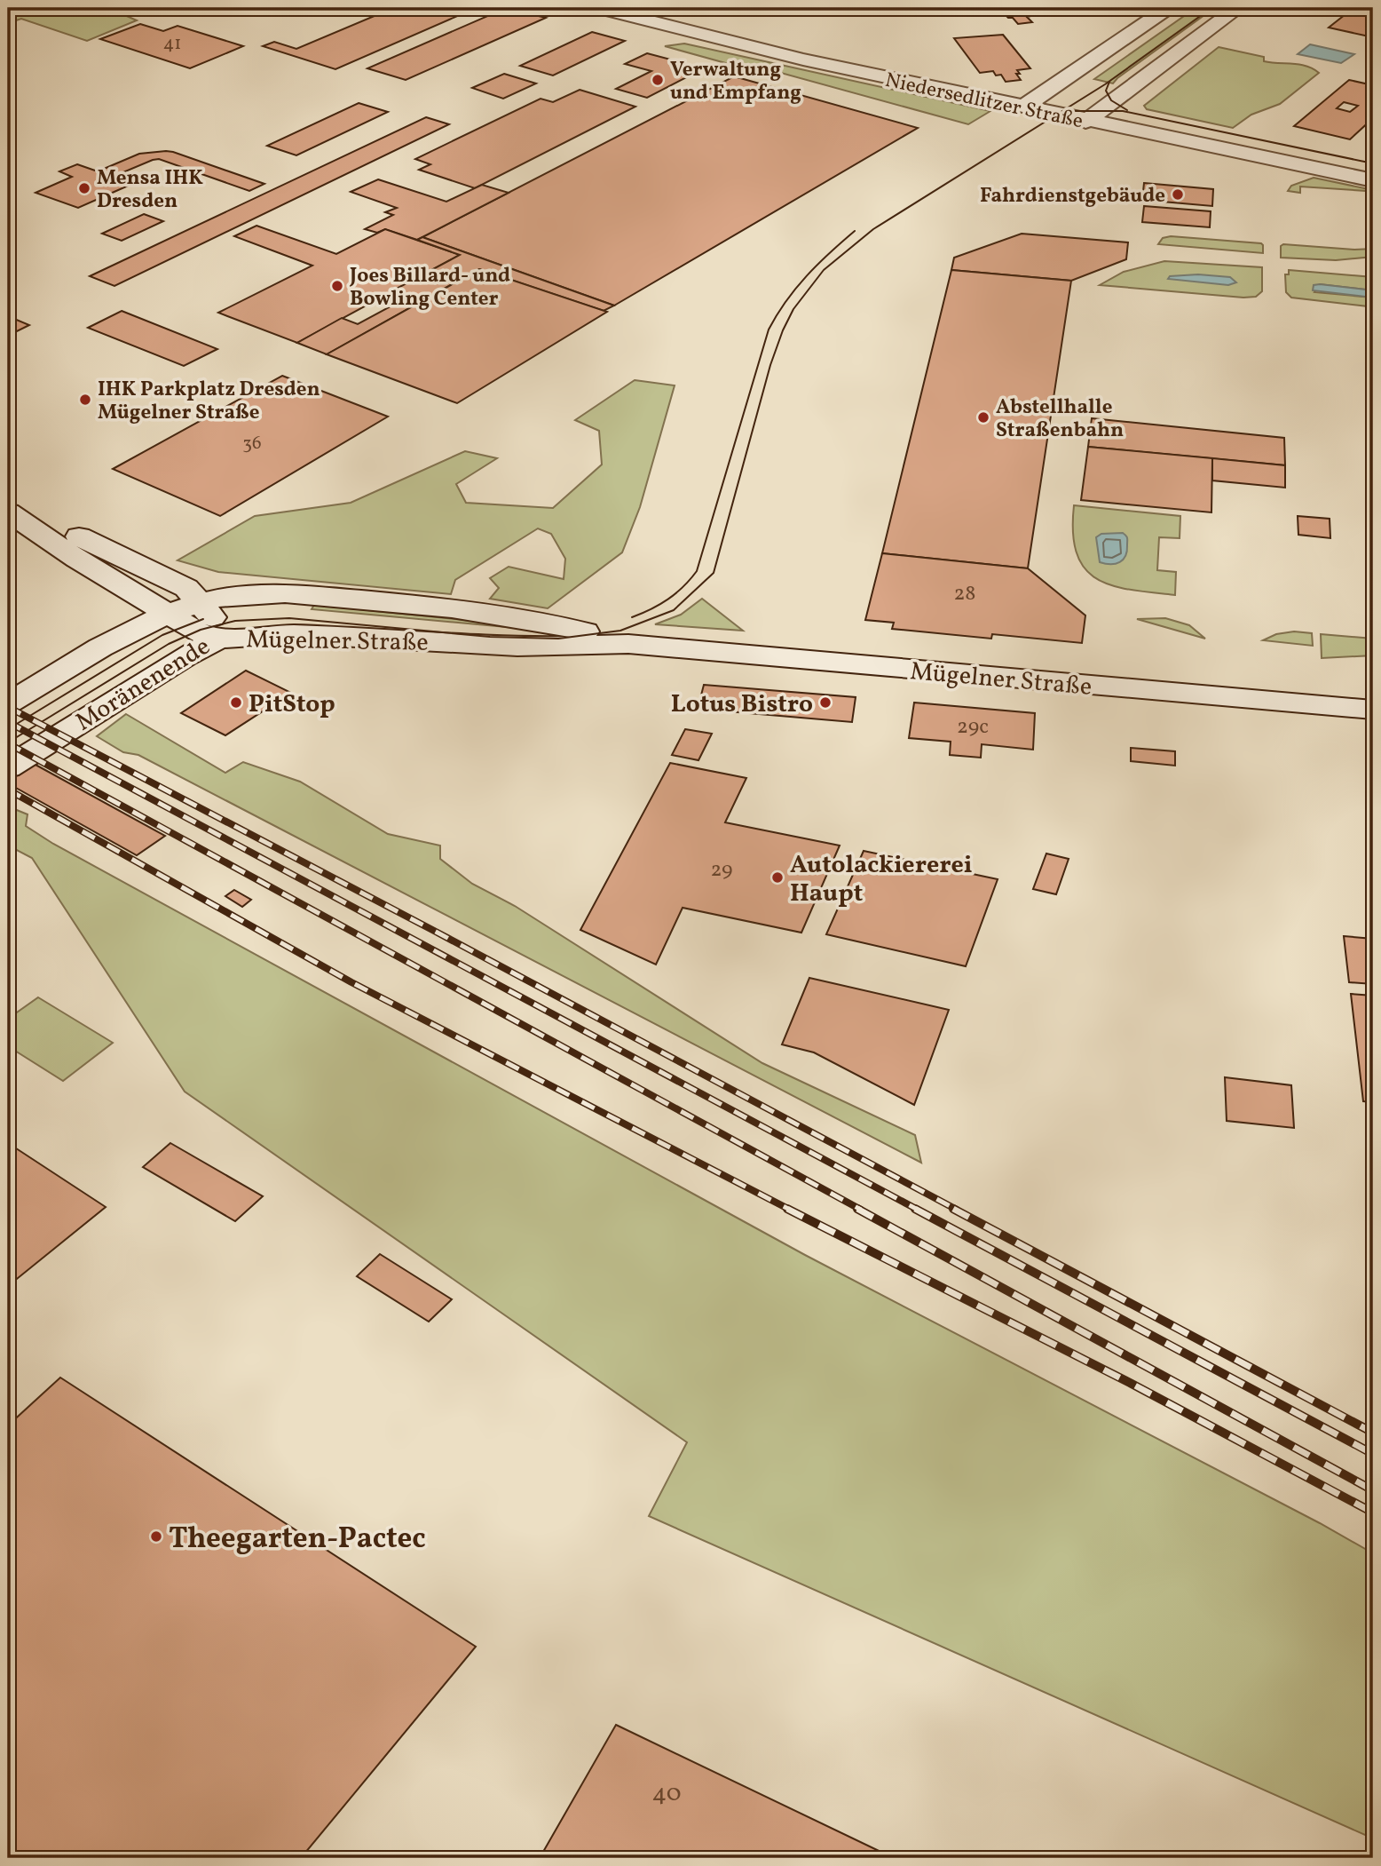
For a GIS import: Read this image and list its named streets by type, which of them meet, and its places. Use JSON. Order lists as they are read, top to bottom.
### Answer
{
  "streets": {
    "street": ["Niedersedlitzer Straße", "Mügelner Straße", "Moränenende"]
  },
  "crossings": [
    ["Mügelner Straße", "Moränenende"]
  ],
  "places": [
    "Verwaltung und Empfang",
    "Mensa IHK Dresden",
    "Fahrdienstgebäude",
    "Joes Billard- und Bowling Center",
    "IHK Parkplatz Dresden Mügelner Straße",
    "Abstellhalle Straßenbahn",
    "PitStop",
    "Lotus Bistro",
    "Autolackiererei Haupt",
    "Theegarten-Pactec"
  ],
  "house_numbers": [
    "41",
    "36",
    "28",
    "29c",
    "29",
    "40"
  ]
}
